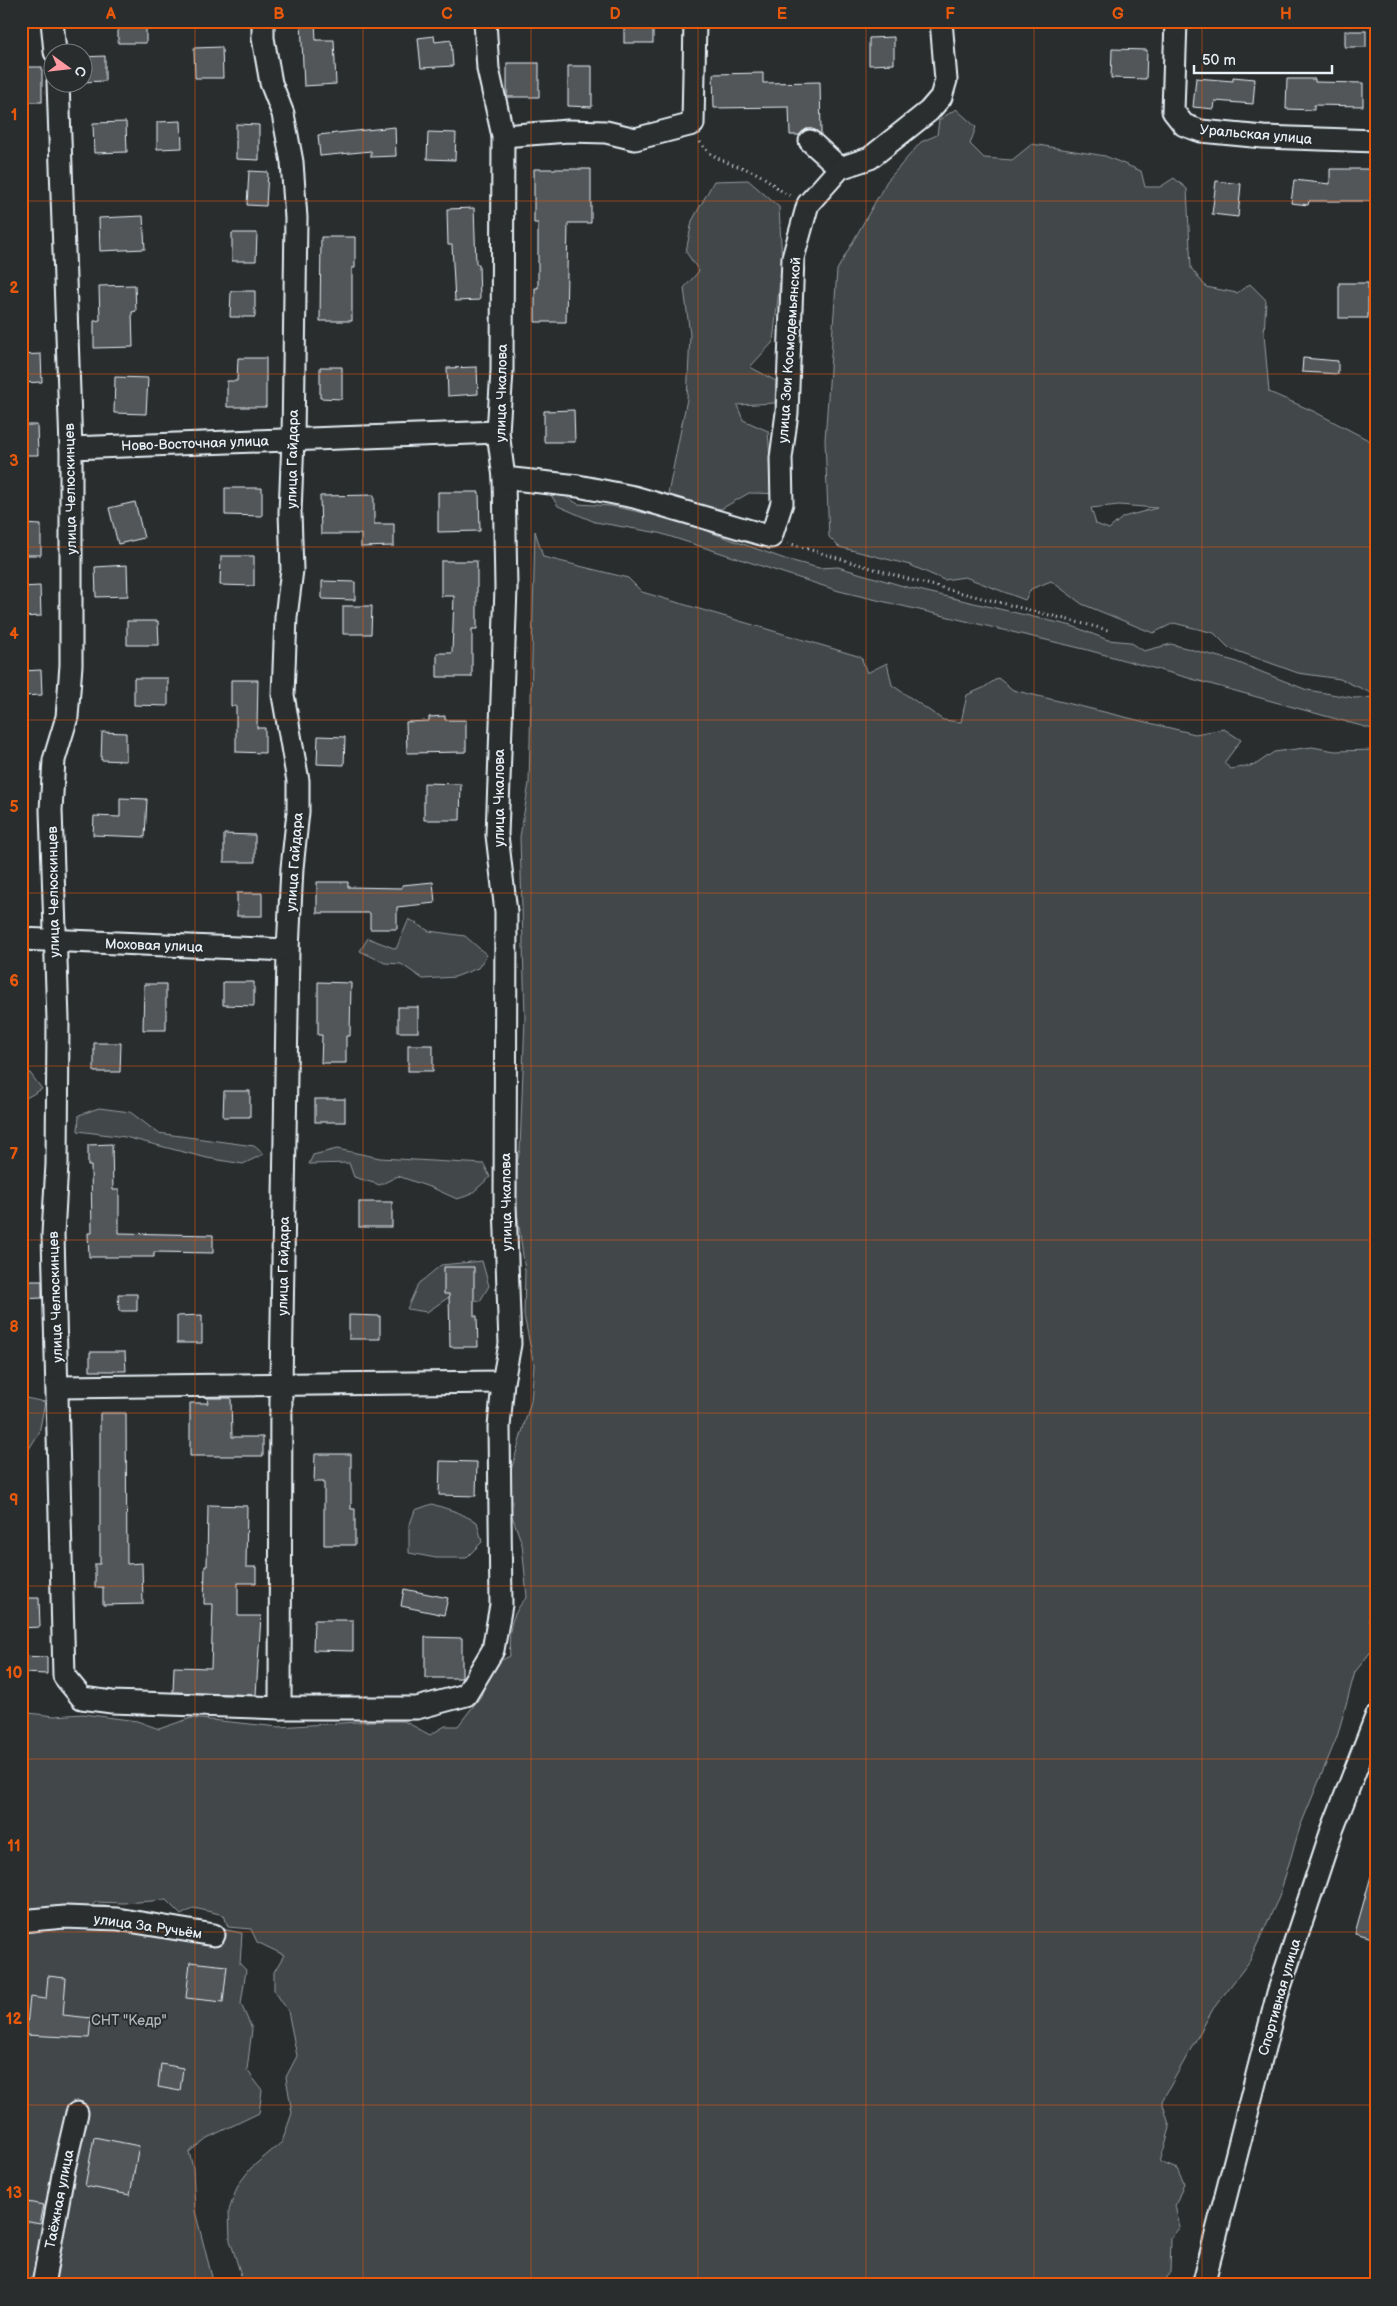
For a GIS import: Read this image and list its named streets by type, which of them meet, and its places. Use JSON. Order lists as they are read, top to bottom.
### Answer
{
  "streets": {
    "street": [
      "Уральская улица",
      "улица Зои Космодемьянской",
      "улица Чкалова",
      "Ново-Восточная улица",
      "улица Гайдара",
      "улица Челюскинцев",
      "Моховая улица",
      "улица За Ручьём",
      "Спортивная улица",
      "Таёжная улица"
    ]
  },
  "crossings": [
    ["улица Чкалова", "Ново-Восточная улица"],
    ["улица Чкалова", "улица Гайдара"],
    ["улица Чкалова", "улица Челюскинцев"],
    ["Ново-Восточная улица", "улица Гайдара"],
    ["Ново-Восточная улица", "улица Челюскинцев"],
    ["улица Гайдара", "Моховая улица"],
    ["улица Челюскинцев", "Моховая улица"]
  ],
  "parks": ["СНТ \"Кедр\""],
  "scale_bar": "50 m",
  "north": "right",
  "grid": {
    "columns": [
      "A",
      "B",
      "C",
      "D",
      "E",
      "F",
      "G",
      "H"
    ],
    "rows": [
      "1",
      "2",
      "3",
      "4",
      "5",
      "6",
      "7",
      "8",
      "9",
      "10",
      "11",
      "12",
      "13"
    ]
  }
}
